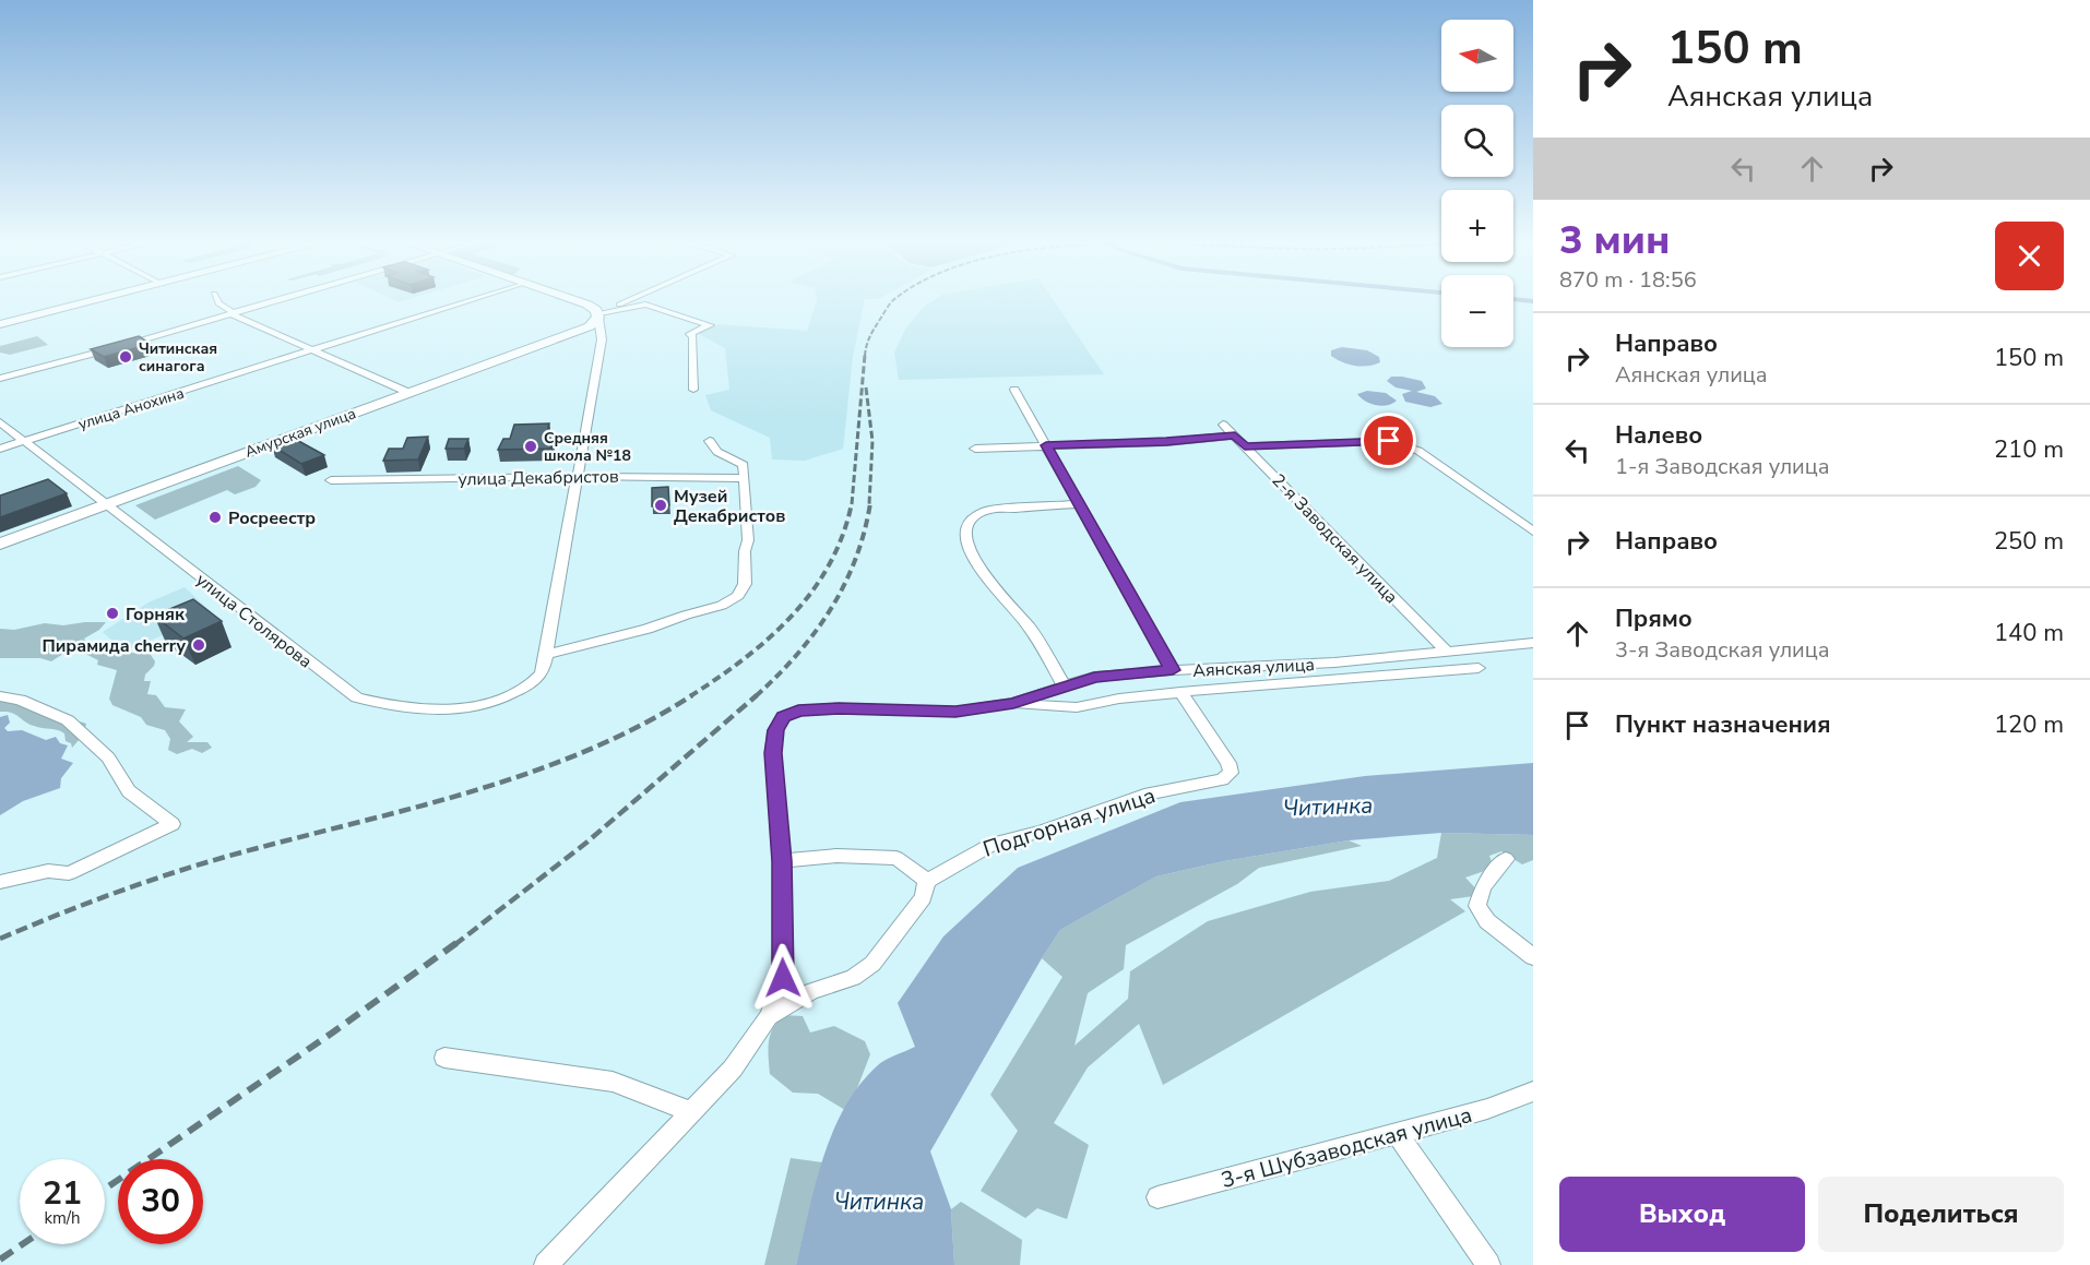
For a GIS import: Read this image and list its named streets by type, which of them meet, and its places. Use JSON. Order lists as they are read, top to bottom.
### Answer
{
  "streets": {
    "main road": ["Амурская улица"],
    "street": [
      "улица Анохина",
      "улица Декабристов",
      "2-я Заводская улица",
      "улица Столярова",
      "Аянская улица",
      "Подгорная улица",
      "3-я Шубзаводская улица"
    ]
  },
  "crossings": [
    ["улица Анохина", "улица Столярова"],
    ["Амурская улица", "улица Столярова"],
    ["2-я Заводская улица", "Аянская улица"]
  ],
  "water": ["Читинка"],
  "places": [
    "Читинская синагога",
    "Средняя школа №18",
    "Музей Декабристов",
    "Росреестр",
    "Горняк",
    "Пирамида cherry"
  ],
  "north": "left",
  "page": {
    "turn": ["150 m", "Аянская улица"],
    "map_buttons": ["+", "−"],
    "heading": ["3 мин", "870 m · 18:56"],
    "list": [
      {
        "name": "Направо",
        "note": "Аянская улица",
        "value": "150 m"
      },
      {
        "name": "Налево",
        "note": "1-я Заводская улица",
        "value": "210 m"
      },
      {
        "name": "Направо",
        "value": "250 m"
      },
      {
        "name": "Прямо",
        "note": "3-я Заводская улица",
        "value": "140 m"
      },
      {
        "name": "Пункт назначения",
        "value": "120 m"
      }
    ],
    "speed": "21 km/h",
    "limit": "30",
    "buttons": ["Выход", "Поделиться"]
  }
}
